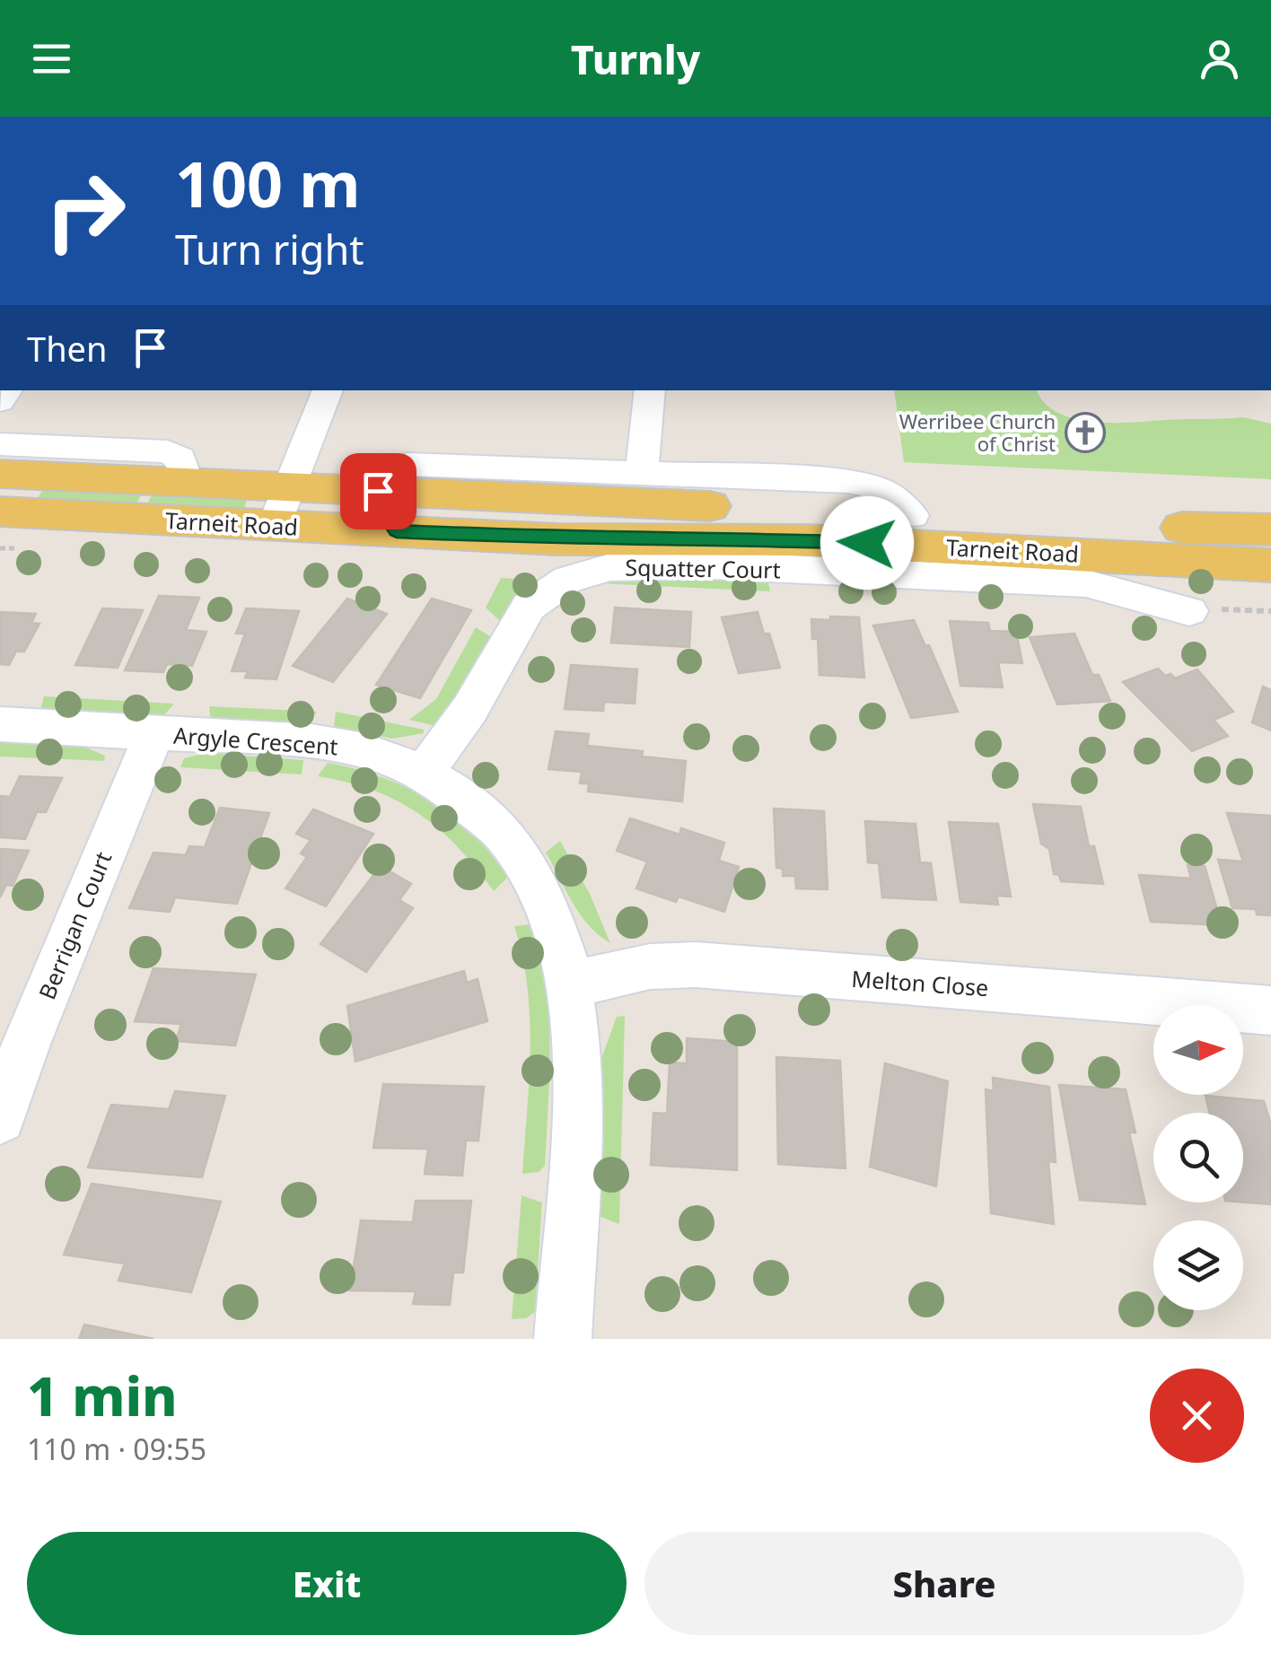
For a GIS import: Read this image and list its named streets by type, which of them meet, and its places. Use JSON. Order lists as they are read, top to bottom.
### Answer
{
  "streets": {
    "main road": ["Tarneit Road"],
    "street": [
      "Squatter Court",
      "Argyle Crescent",
      "Berrigan Court",
      "Melton Close"
    ]
  },
  "crossings": [
    ["Squatter Court", "Argyle Crescent"],
    ["Argyle Crescent", "Berrigan Court"],
    ["Argyle Crescent", "Melton Close"]
  ],
  "places": {
    "church": ["Werribee Church of Christ"]
  },
  "north": "right",
  "page": {
    "header": "Turnly",
    "turn": ["100 m", "Turn right"],
    "then": "Then",
    "heading": ["1 min", "110 m · 09:55"],
    "buttons": ["Exit", "Share"]
  }
}
